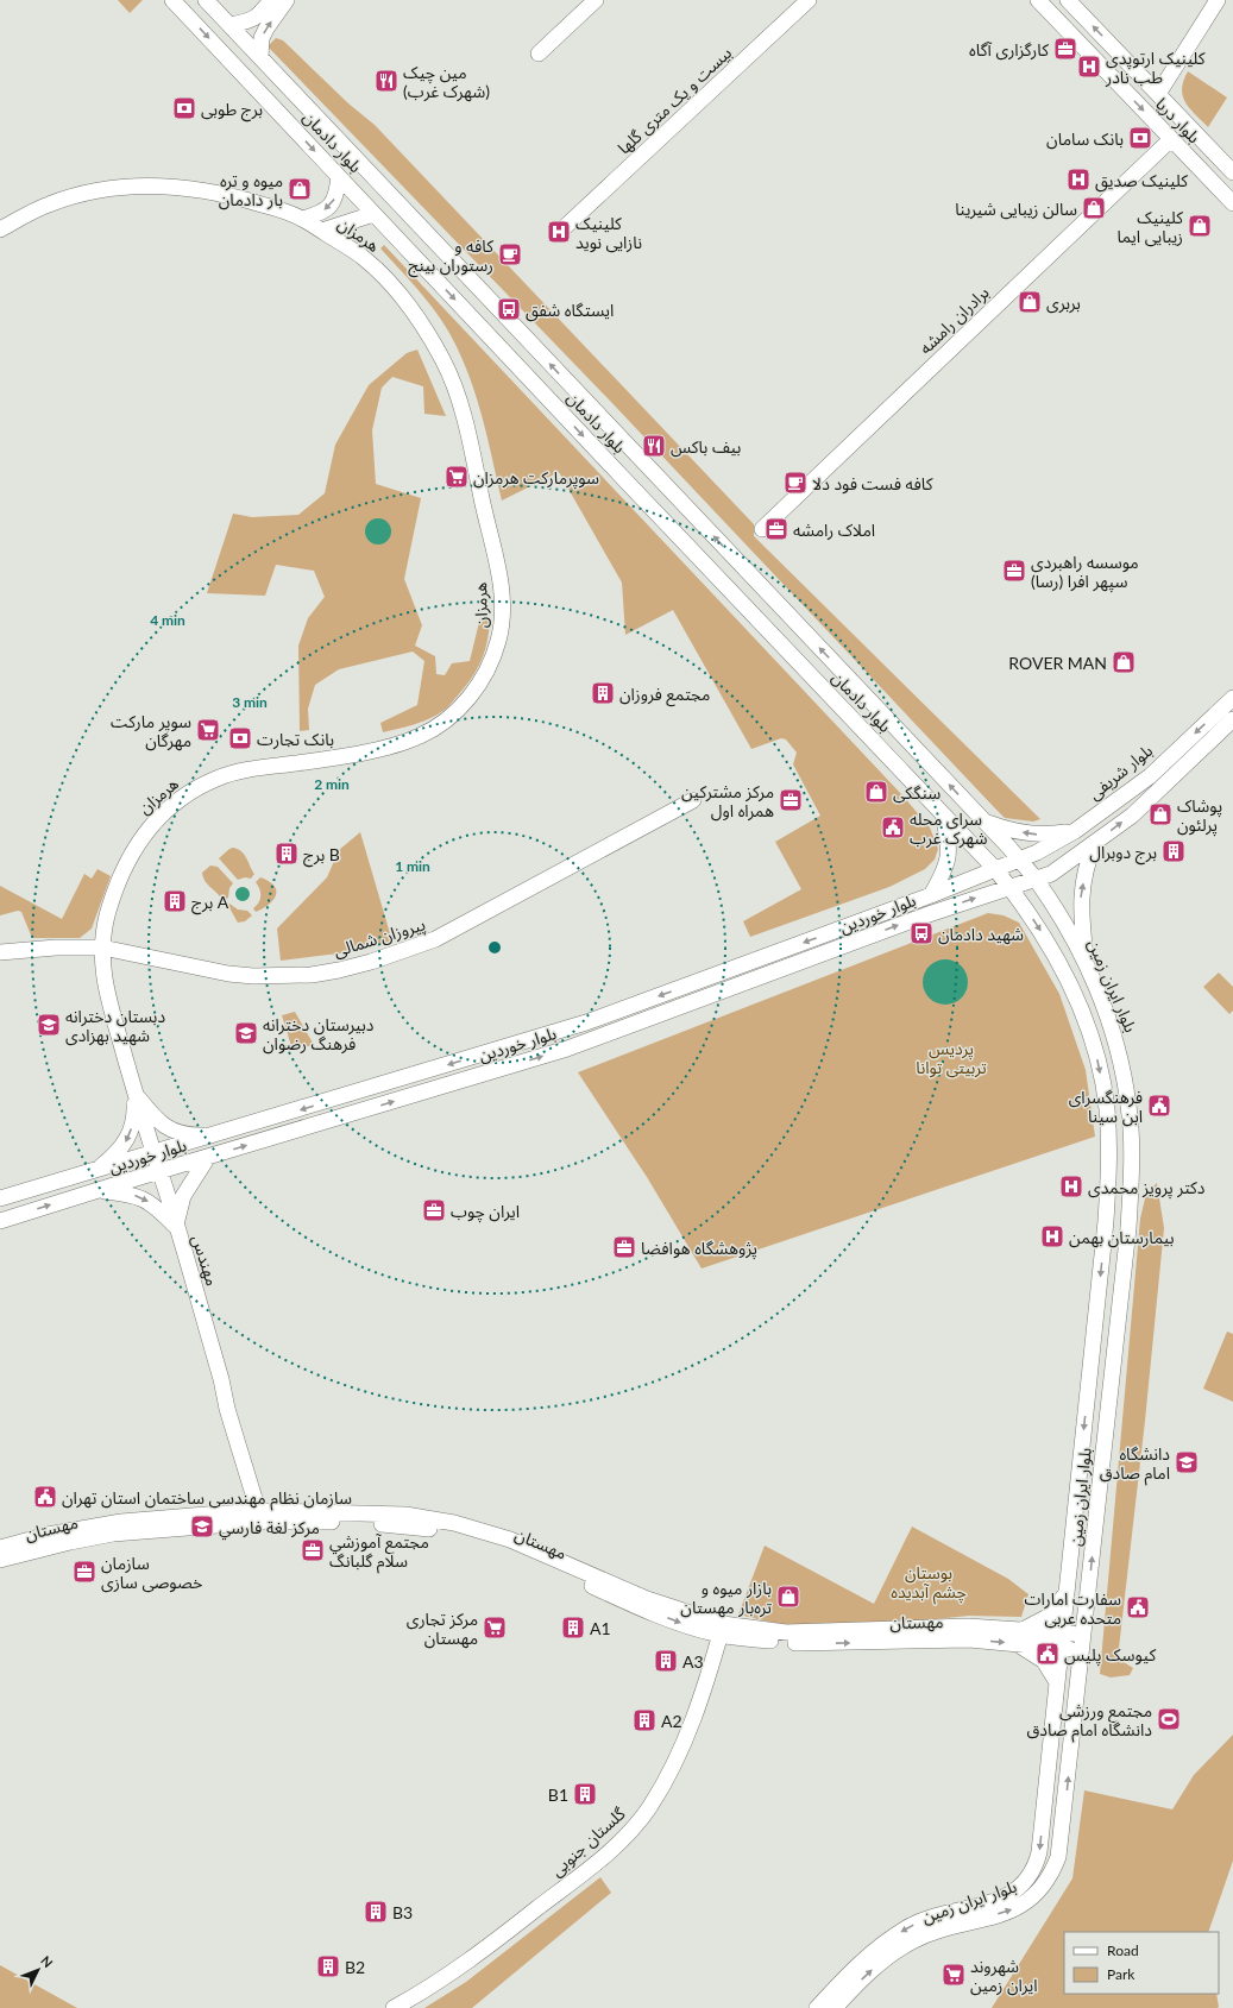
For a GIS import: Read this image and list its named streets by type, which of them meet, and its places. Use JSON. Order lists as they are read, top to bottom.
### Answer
{
  "streets": {
    "main road": [
      "بیست و یک متری گلها",
      "بلوار دریا",
      "بلوار دادمان",
      "هرمزان",
      "برادران رامشه",
      "بلوار شریفی",
      "بلوار خوردین",
      "پیروزان شمالی",
      "بلوار ایران زمین",
      "مهندس",
      "مهستان",
      "گلستان جنوبی"
    ]
  },
  "crossings": [
    ["بلوار دریا", "برادران رامشه"],
    ["بلوار دادمان", "بلوار شریفی"],
    ["بلوار دادمان", "بلوار خوردین"],
    ["بلوار دادمان", "بلوار ایران زمین"],
    ["هرمزان", "بلوار خوردین"],
    ["هرمزان", "پیروزان شمالی"],
    ["هرمزان", "مهندس"],
    ["بلوار شریفی", "بلوار خوردین"],
    ["بلوار شریفی", "بلوار ایران زمین"],
    ["بلوار خوردین", "بلوار ایران زمین"],
    ["بلوار خوردین", "مهندس"],
    ["بلوار ایران زمین", "مهستان"],
    ["مهندس", "مهستان"],
    ["مهستان", "گلستان جنوبی"]
  ],
  "parks": ["پردیس تربیتی توانا", "بوستان چشم آبدیده"],
  "places": {
    "office": [
      "کارگزاری آگاه",
      "املاک رامشه",
      "موسسه راهبردی سپهر افرا (رسا)",
      "مرکز مشترکین همراه اول",
      "ایران چوب",
      "پژوهشگاه هوافضا",
      "مجتمع آموزشي سلام گلبانگ",
      "سازمان خصوصی سازی"
    ],
    "hospital": [
      "کلینیک ارتوپدی طب نادر",
      "کلینیک صدیق",
      "کلینیک نازایی نوید",
      "دکتر پرویز محمدی",
      "بیمارستان بهمن"
    ],
    "restaurant": ["مین چیک (شهرک غرب)", "بیف باکس"],
    "bank": ["برج طوبی", "بانک سامان", "بانک تجارت"],
    "shop": [
      "میوه و تره بار دادمان",
      "سالن زیبایی شیرینا",
      "کلینیک زیبایی ایما",
      "بربری",
      "ROVER MAN",
      "سنگکی",
      "پوشاک پرلئون",
      "بازار میوه و تره‌بار مهستان"
    ],
    "cafe": ["کافه و رستوران بینج", "کافه فست فود دلا"],
    "bus stop": ["ایستگاه شفق", "شهید دادمان"],
    "supermarket": [
      "سوپرمارکت هرمزان",
      "سوپر مارکت مهرگان",
      "مرکز تجاری مهستان",
      "شهروند ایران زمین"
    ],
    "building": [
      "مجتمع فروزان",
      "برج دوبرال",
      "برج B",
      "برج A",
      "A1",
      "A3",
      "A2",
      "B1",
      "B3",
      "B2"
    ],
    "public building": [
      "سرای محله شهرک غرب",
      "فرهنگسرای ابن سینا",
      "سازمان نظام مهندسی ساختمان استان تهران",
      "سفارت امارات متحده عربی",
      "کیوسک پلیس"
    ],
    "school or university": [
      "دبستان دخترانه شهید بهزادی",
      "دبیرستان دخترانه فرهنگ رضوان",
      "دانشگاه امام صادق",
      "مركز لغة فارسي"
    ],
    "sports": ["مجتمع ورزشی دانشگاه امام صادق"]
  },
  "legend": ["Road", "Park"],
  "north": "top right",
  "rings": [
    "4 min",
    "3 min",
    "2 min",
    "1 min"
  ]
}
